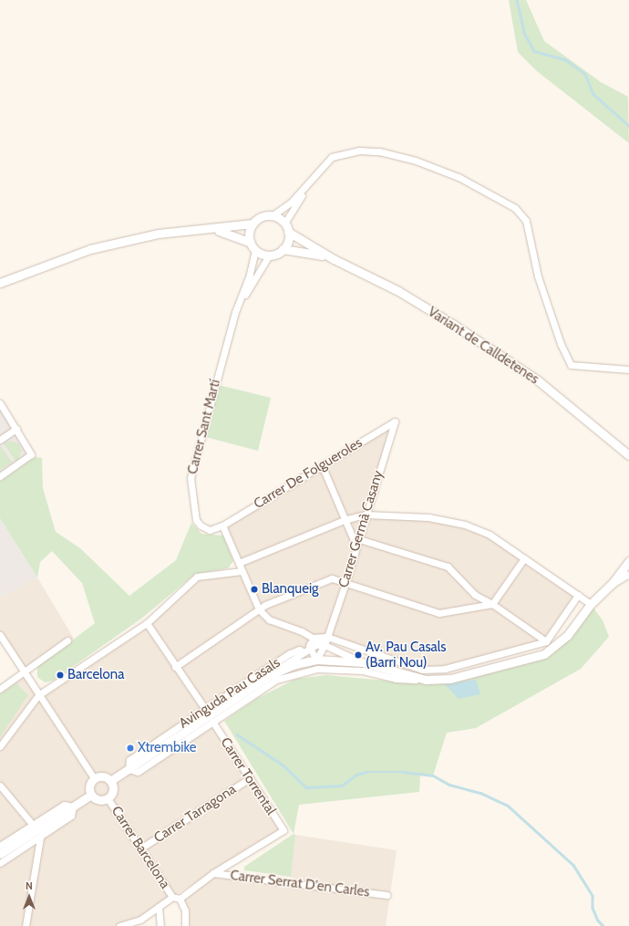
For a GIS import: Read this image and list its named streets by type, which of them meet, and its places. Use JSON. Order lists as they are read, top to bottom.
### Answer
{
  "streets": {
    "street": [
      "Variant de Calldetenes",
      "Carrer Sant Martí",
      "Carrer De Folgueroles",
      "Carrer Germà Casany",
      "Avinguda Pau Casals",
      "Carrer Torrental",
      "Carrer Tarragona",
      "Carrer Barcelona",
      "Carrer Serrat D'en Carles"
    ]
  },
  "crossings": [
    ["Variant de Calldetenes", "Carrer Sant Martí"],
    ["Carrer Sant Martí", "Carrer De Folgueroles"],
    ["Carrer De Folgueroles", "Carrer Germà Casany"],
    ["Avinguda Pau Casals", "Carrer Torrental"],
    ["Avinguda Pau Casals", "Carrer Barcelona"],
    ["Carrer Torrental", "Carrer Tarragona"],
    ["Carrer Torrental", "Carrer Serrat D'en Carles"],
    ["Carrer Tarragona", "Carrer Barcelona"]
  ],
  "places": [
    "Blanqueig",
    "Av. Pau Casals (Barri Nou)",
    "Barcelona",
    "Xtrembike"
  ],
  "north": "top"
}
